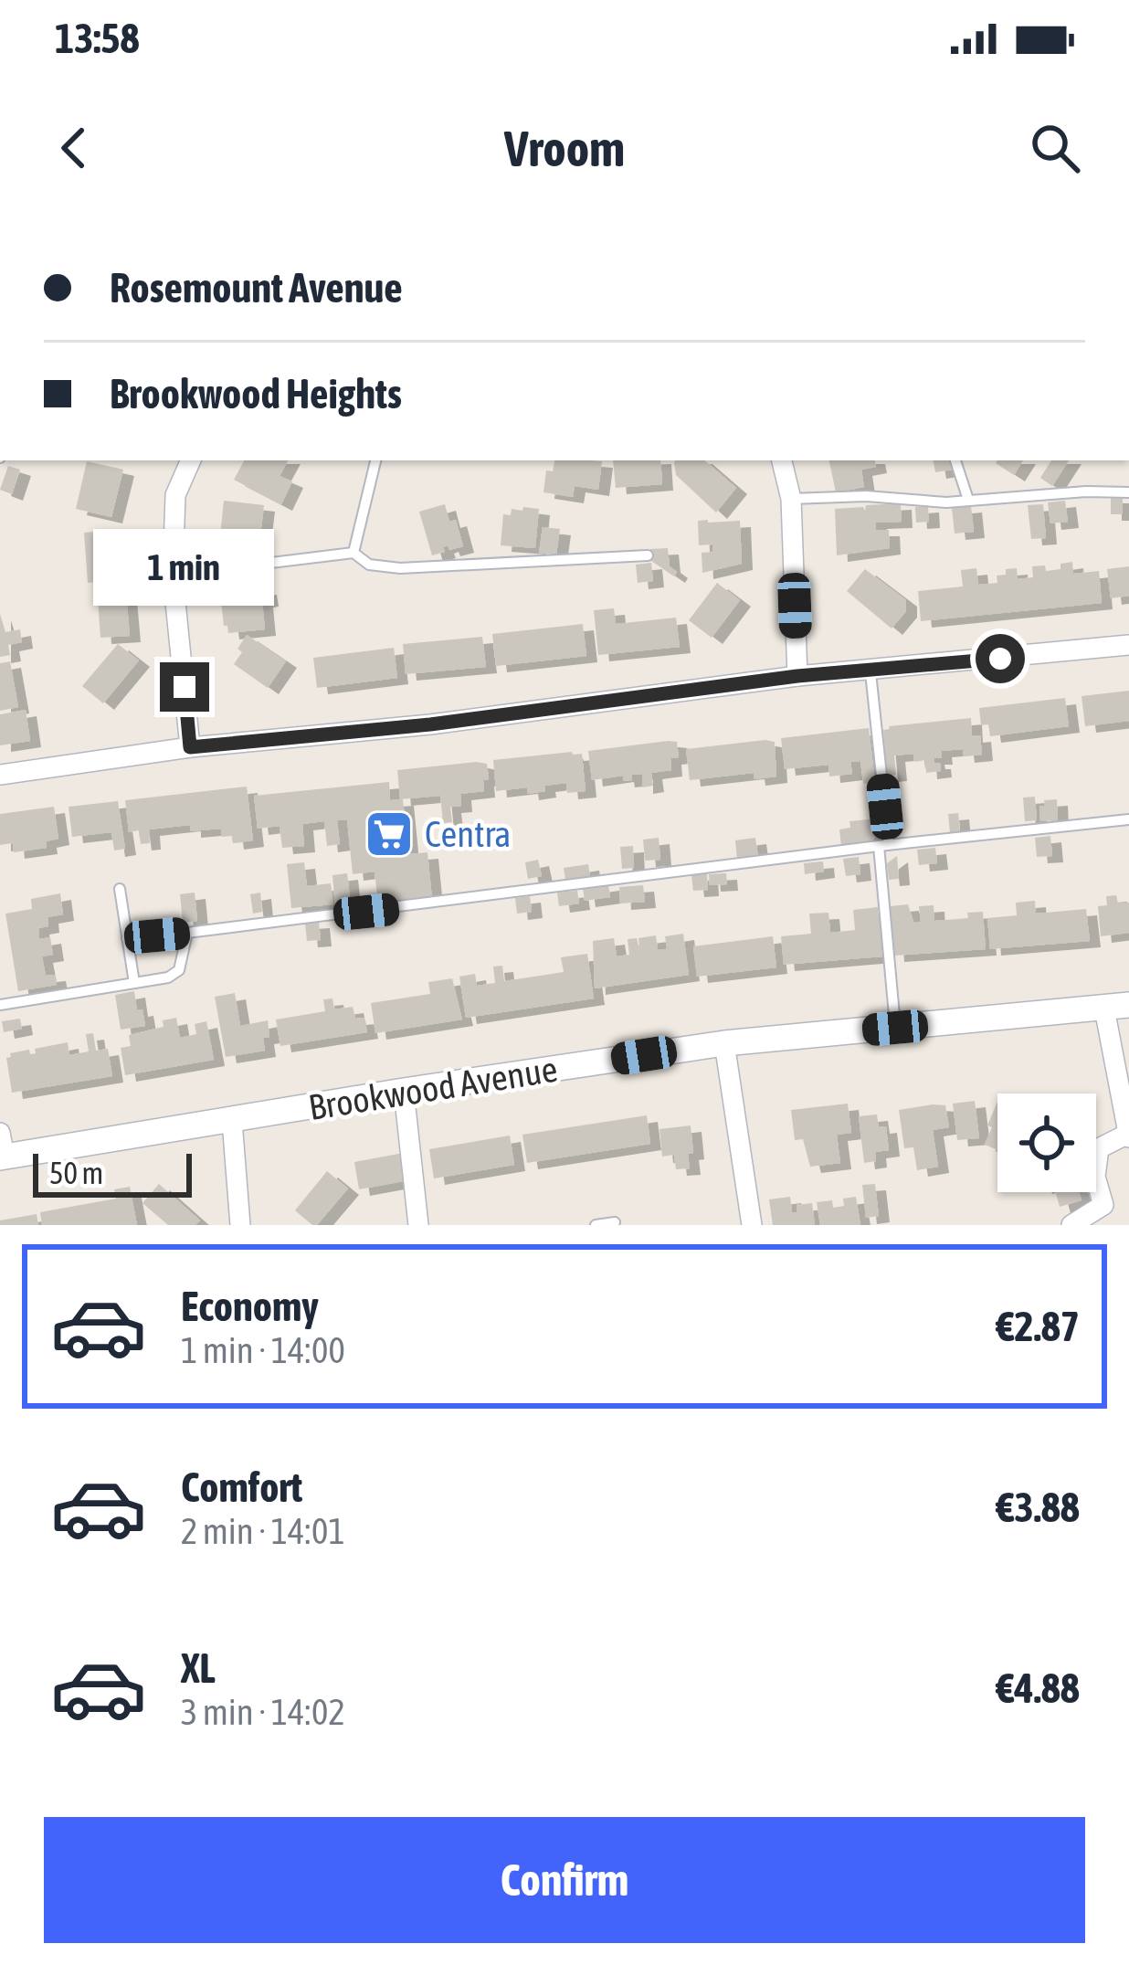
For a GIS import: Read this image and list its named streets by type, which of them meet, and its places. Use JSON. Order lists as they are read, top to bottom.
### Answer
{
  "streets": {
    "main road": ["Brookwood Avenue"]
  },
  "places": {
    "supermarket": ["Centra"]
  },
  "scale_bar": "50 m",
  "page": {
    "status": "13:58",
    "header": "Vroom",
    "banner": ["Rosemount Avenue", "Brookwood Heights"],
    "bubble": "1 min",
    "scale": "50 m",
    "list": [
      {
        "name": "Economy",
        "note": "1 min · 14:00",
        "value": "€2.87"
      },
      {
        "name": "Comfort",
        "note": "2 min · 14:01",
        "value": "€3.88"
      },
      {
        "name": "XL",
        "note": "3 min · 14:02",
        "value": "€4.88"
      }
    ],
    "buttons": "Confirm"
  }
}
